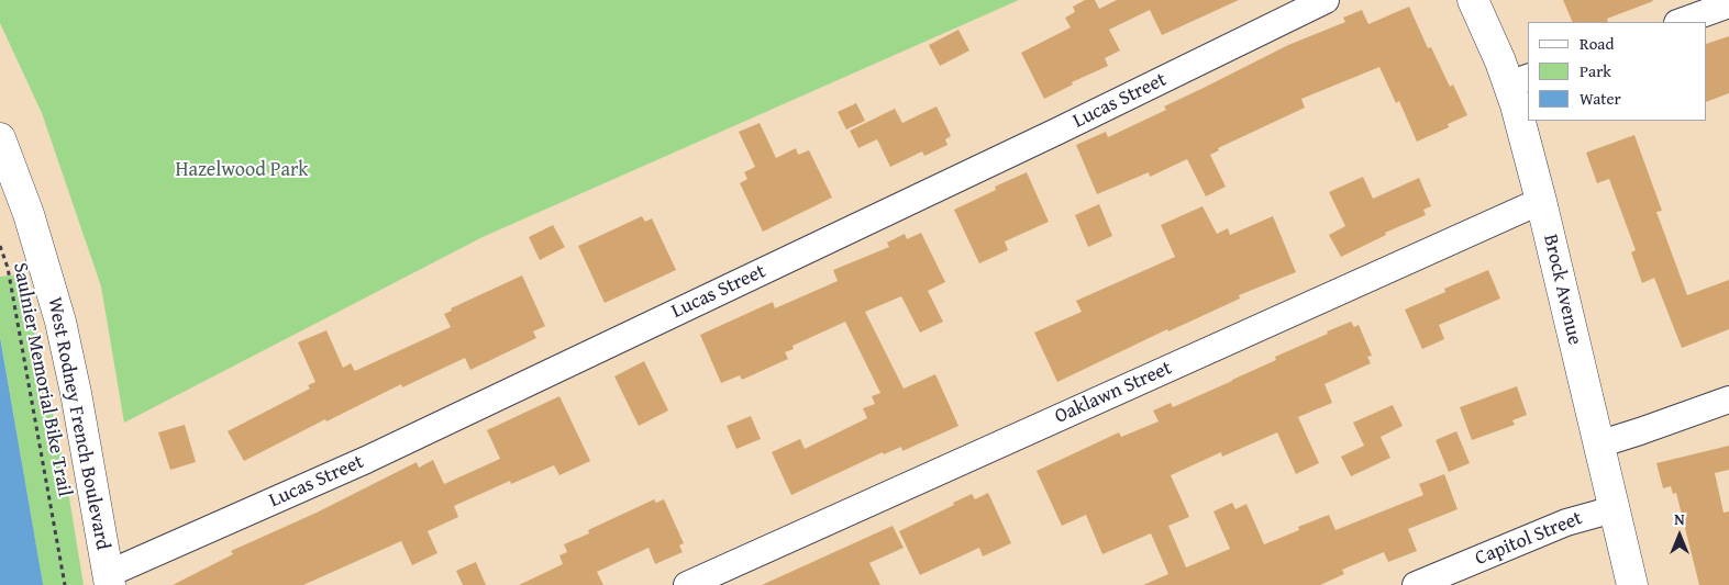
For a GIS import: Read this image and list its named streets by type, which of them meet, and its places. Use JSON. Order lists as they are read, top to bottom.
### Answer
{
  "streets": {
    "main road": ["Brock Avenue", "West Rodney French Boulevard"],
    "street": ["Lucas Street", "Oaklawn Street", "Capitol Street"],
    "path": ["Saulnier Memorial Bike Trail"]
  },
  "crossings": [
    ["Lucas Street", "West Rodney French Boulevard"],
    ["Brock Avenue", "Oaklawn Street"],
    ["Brock Avenue", "Capitol Street"]
  ],
  "parks": ["Hazelwood Park"],
  "legend": ["Road", "Park", "Water"],
  "north": "top"
}
